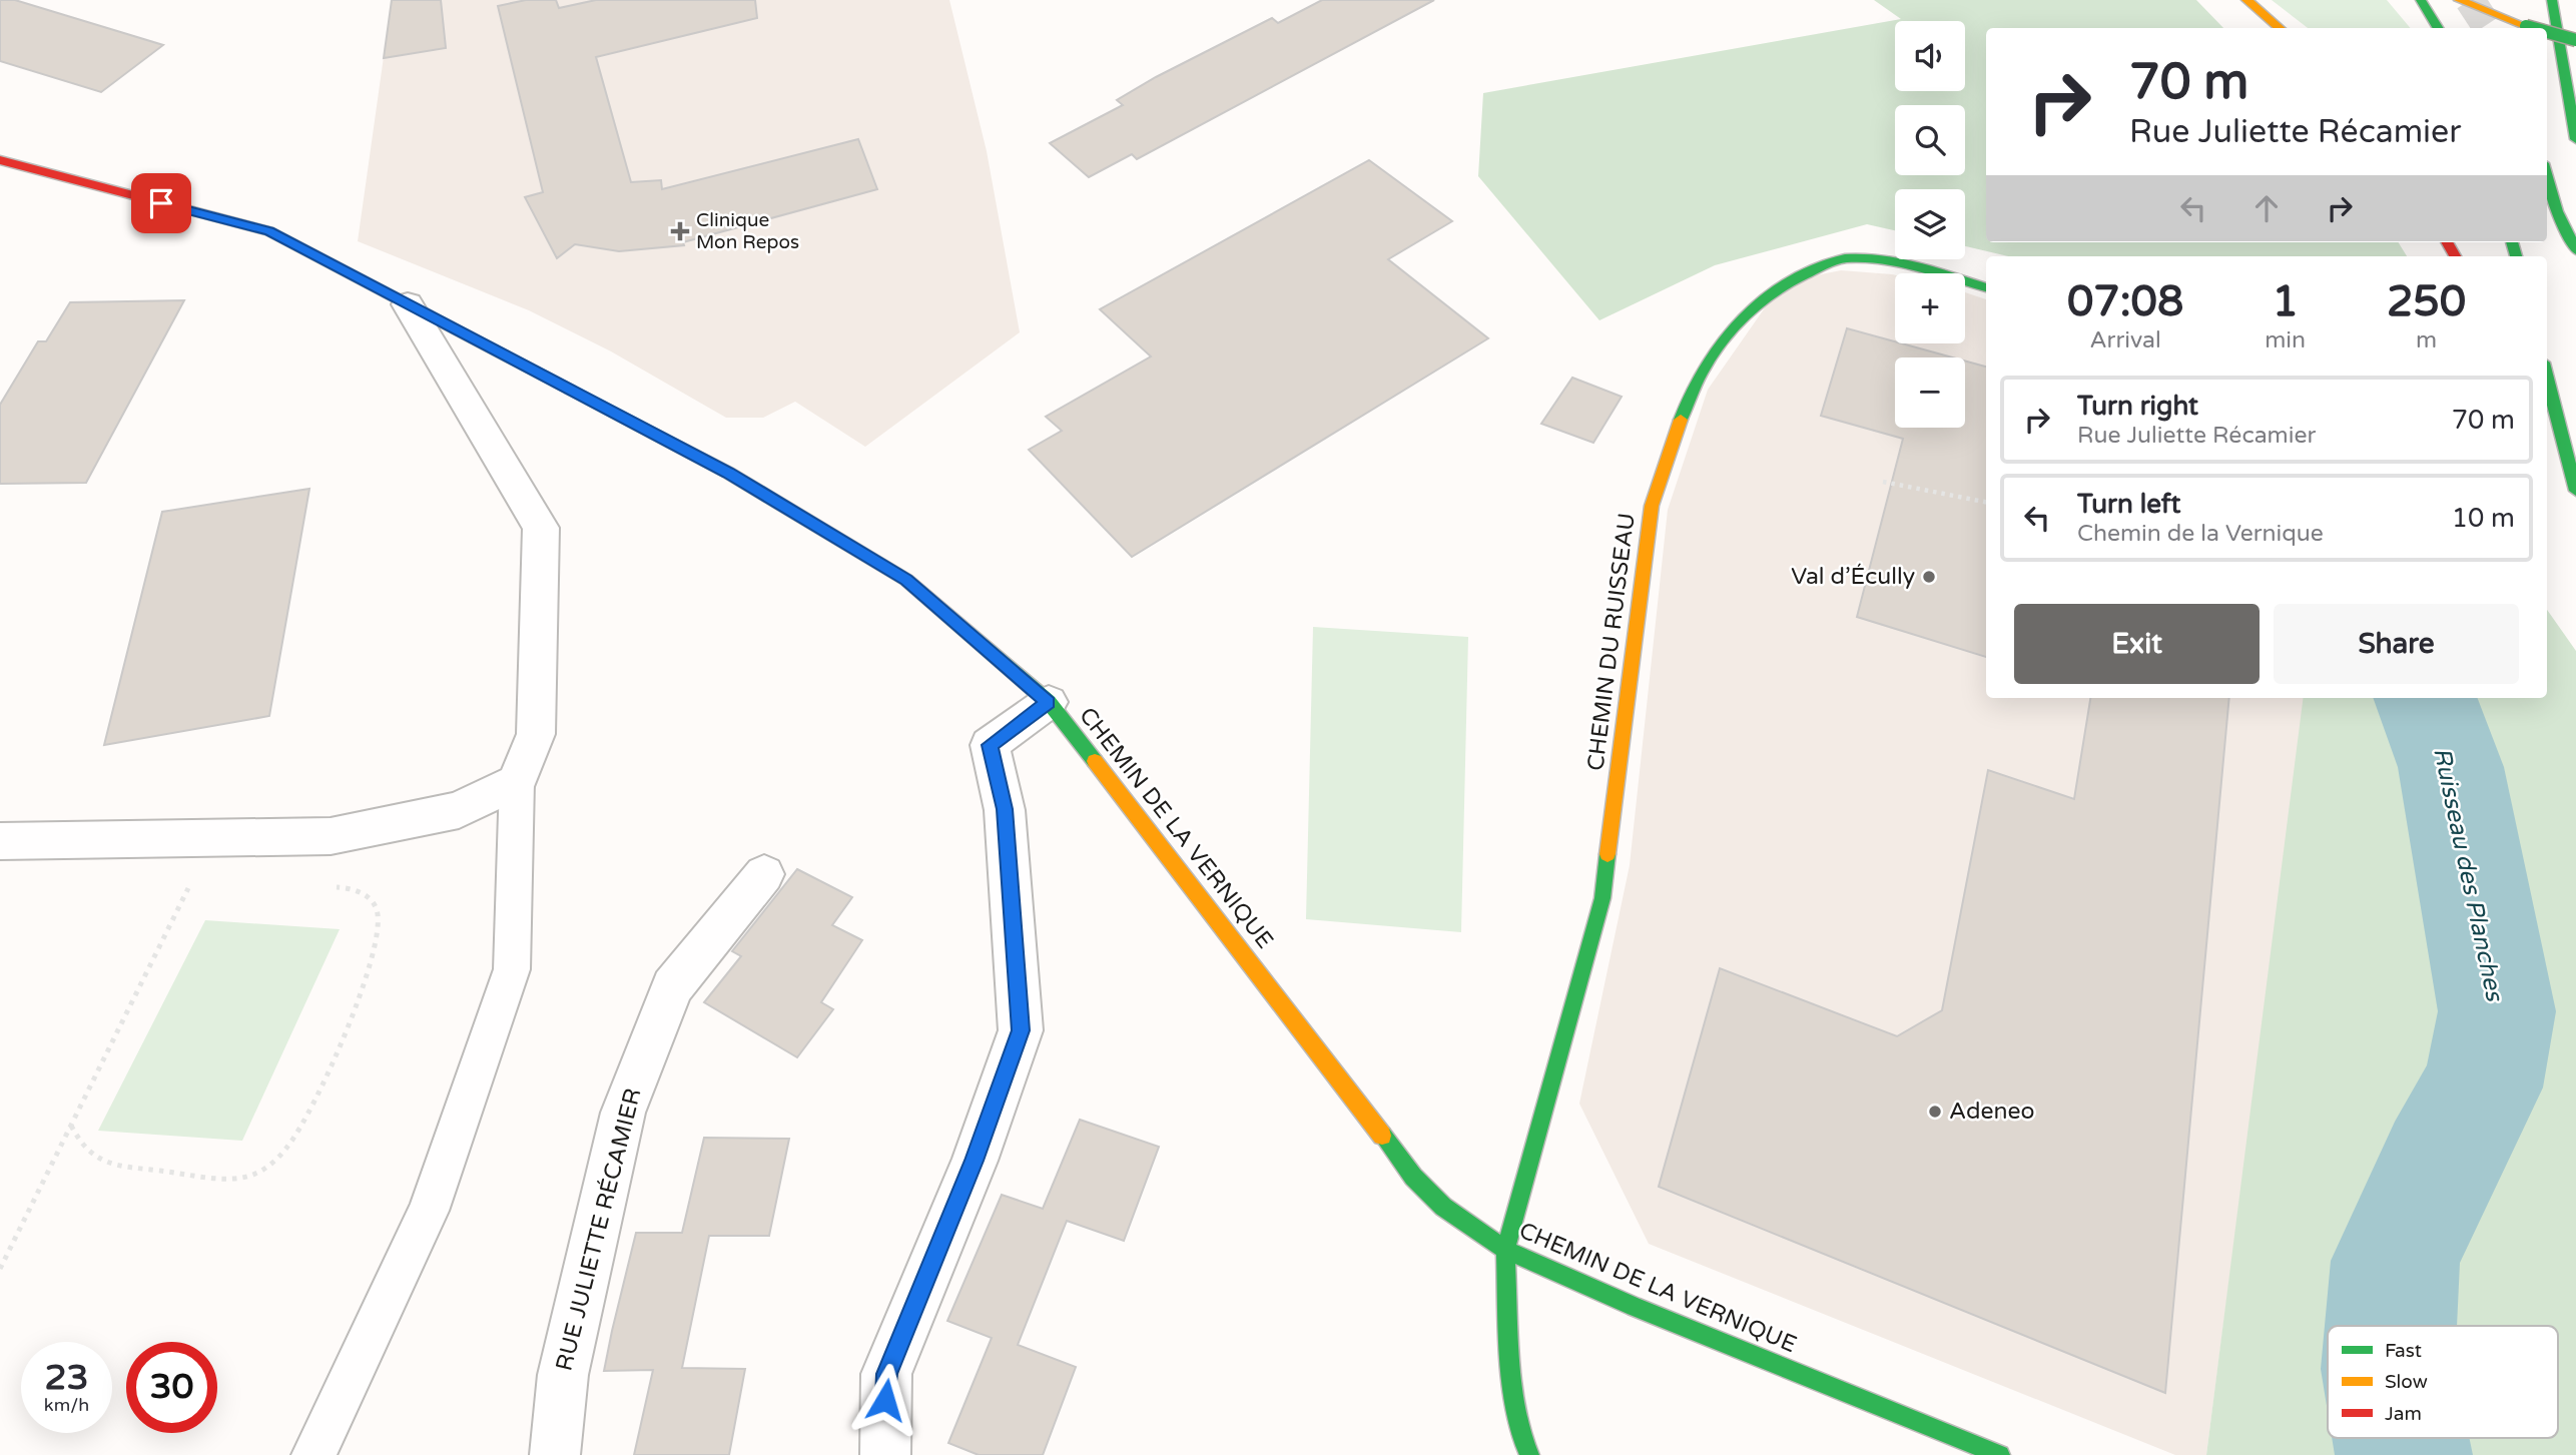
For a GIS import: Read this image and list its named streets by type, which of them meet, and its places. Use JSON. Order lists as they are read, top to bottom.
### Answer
{
  "streets": {
    "main road": ["CHEMIN DU RUISSEAU", "CHEMIN DE LA VERNIQUE"],
    "street": ["RUE JULIETTE RÉCAMIER"]
  },
  "crossings": [
    ["CHEMIN DU RUISSEAU", "CHEMIN DE LA VERNIQUE"]
  ],
  "water": ["Ruisseau des Planches"],
  "places": {
    "health": ["Clinique Mon Repos"],
    "other": ["Val d’Écully", "Adeneo"]
  },
  "legend": ["Fast", "Slow", "Jam"],
  "page": {
    "map_buttons": ["+", "−"],
    "turn": ["70 m", "Rue Juliette Récamier"],
    "eta": [
      "07:08",
      "Arrival",
      "1",
      "min",
      "250",
      "m"
    ],
    "list": [
      {
        "name": "Turn right",
        "note": "Rue Juliette Récamier",
        "value": "70 m"
      },
      {
        "name": "Turn left",
        "note": "Chemin de la Vernique",
        "value": "10 m"
      }
    ],
    "buttons": ["Exit", "Share"],
    "speed": "23 km/h",
    "limit": "30"
  }
}
